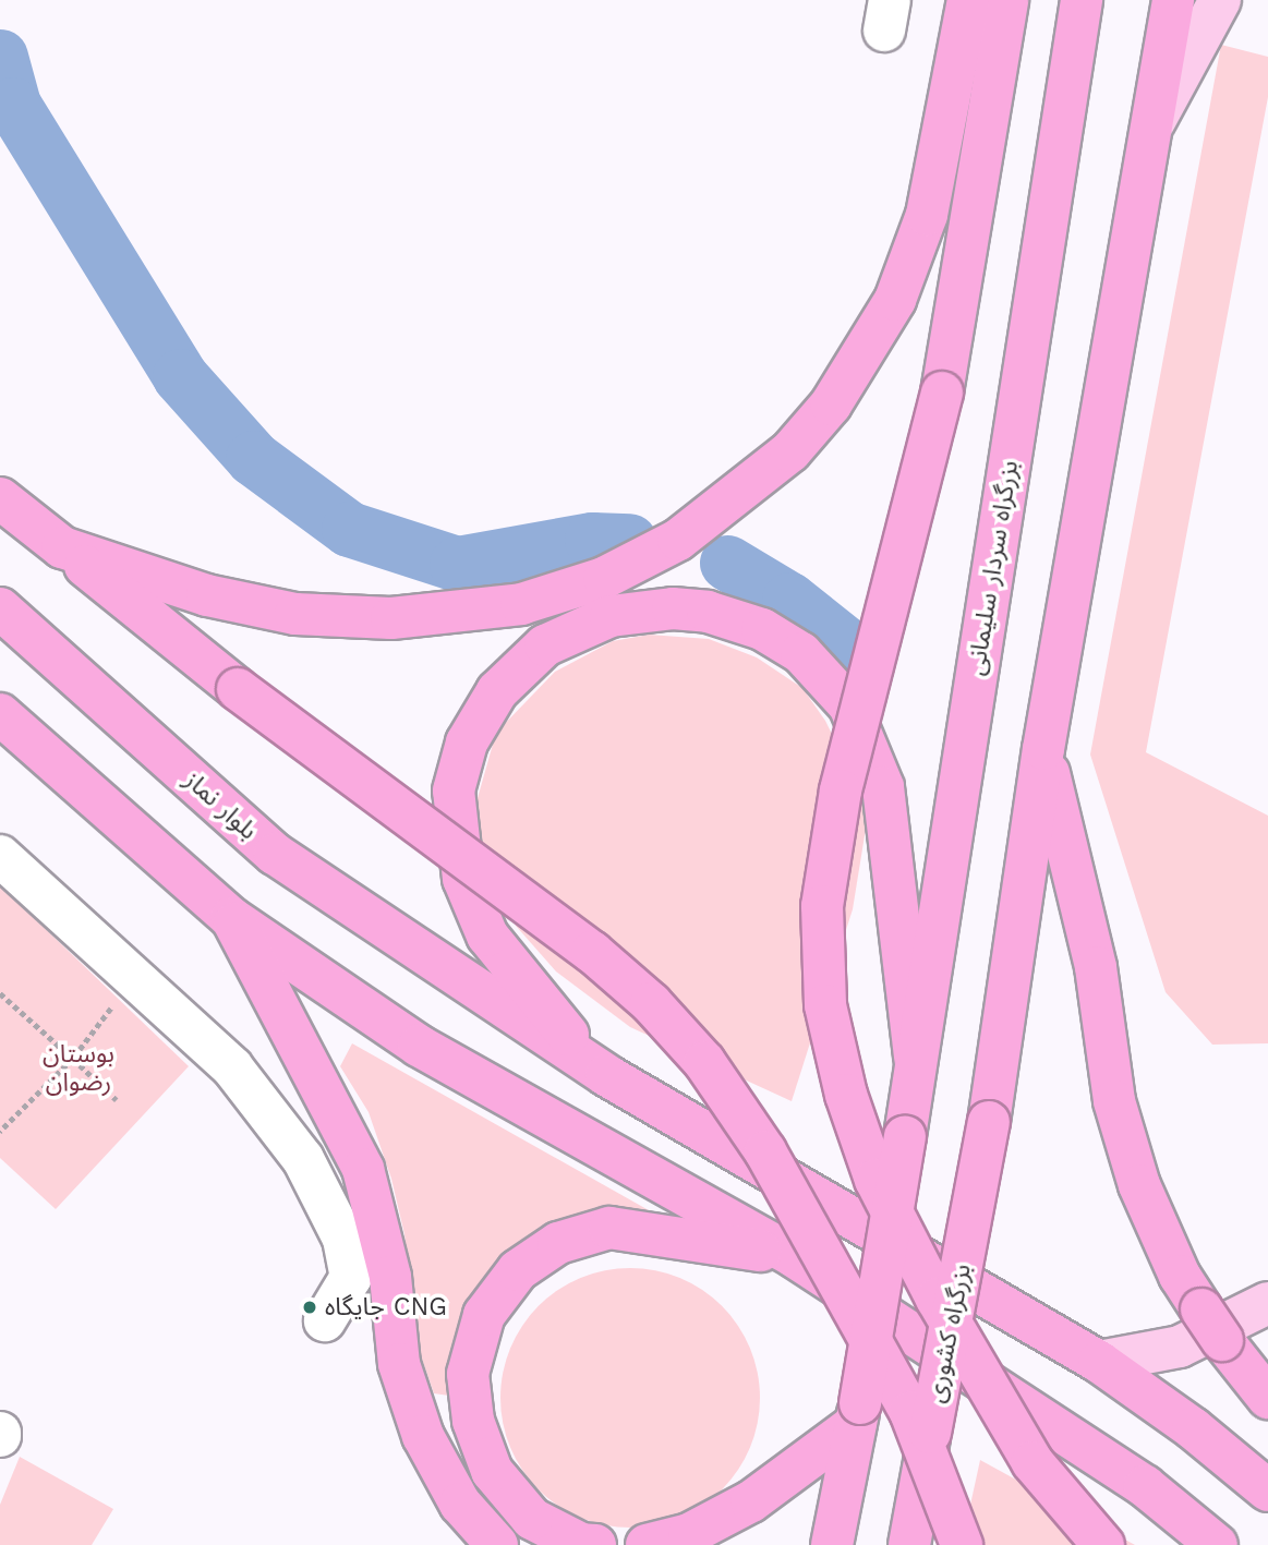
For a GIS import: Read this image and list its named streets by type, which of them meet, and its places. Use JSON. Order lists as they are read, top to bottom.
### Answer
{
  "streets": {
    "highway": ["بزرگراه سردار سلیمانی", "بلوار نماز", "بزرگراه کشوری"]
  },
  "parks": ["بوستان رضوان"],
  "places": ["جایگاه CNG"]
}
